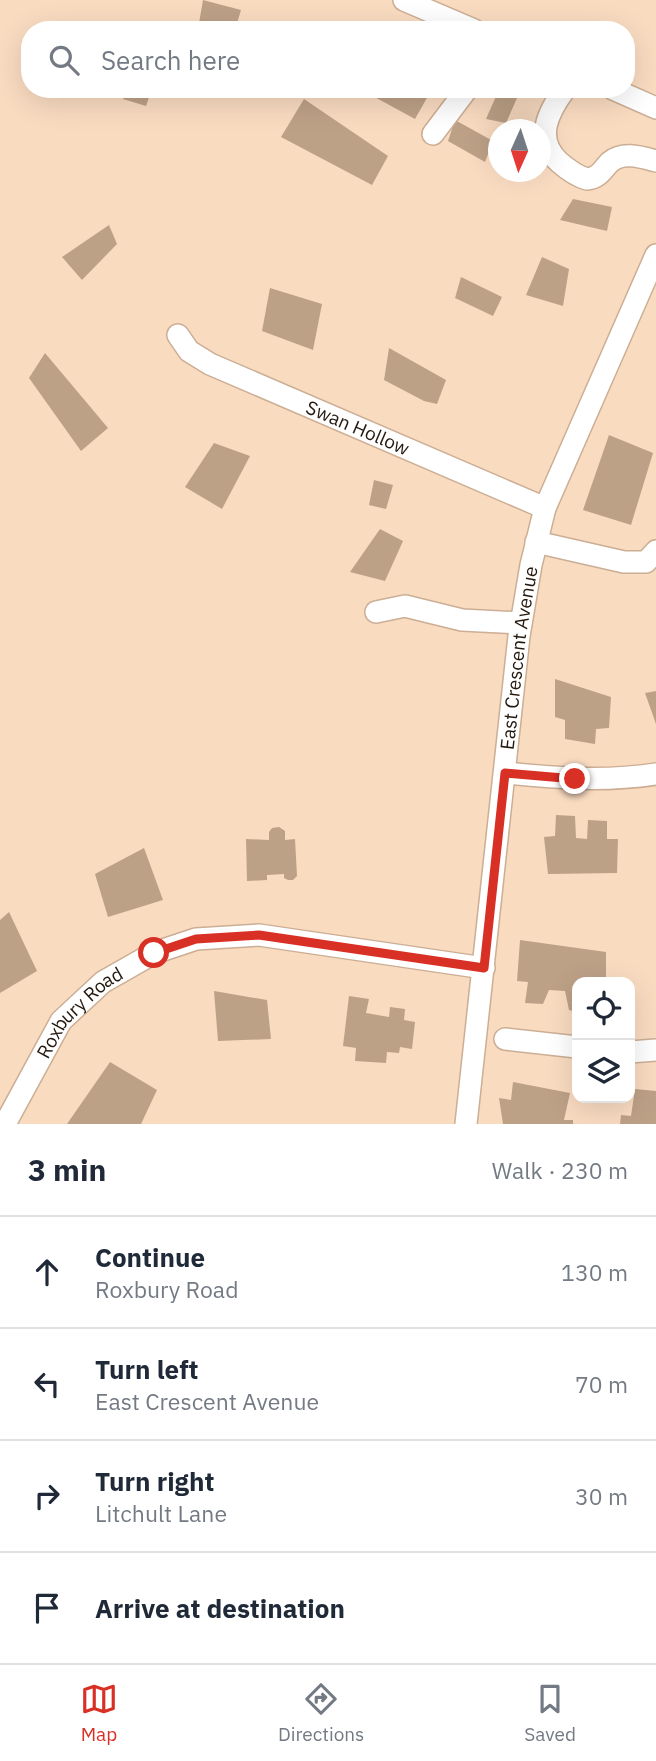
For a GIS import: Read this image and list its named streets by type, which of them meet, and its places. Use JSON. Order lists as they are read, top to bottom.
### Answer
{
  "streets": {
    "street": ["Swan Hollow", "East Crescent Avenue", "Roxbury Road"]
  },
  "crossings": [
    ["Swan Hollow", "East Crescent Avenue"],
    ["East Crescent Avenue", "Roxbury Road"]
  ],
  "north": "bottom",
  "page": {
    "search": "Search here",
    "heading": ["3 min", "Walk · 230 m"],
    "list": [
      ["Continue", "Roxbury Road", "130 m"],
      ["Turn left", "East Crescent Avenue", "70 m"],
      ["Turn right", "Litchult Lane", "30 m"],
      "Arrive at destination"
    ],
    "nav": ["Map", "Directions", "Saved"]
  }
}
